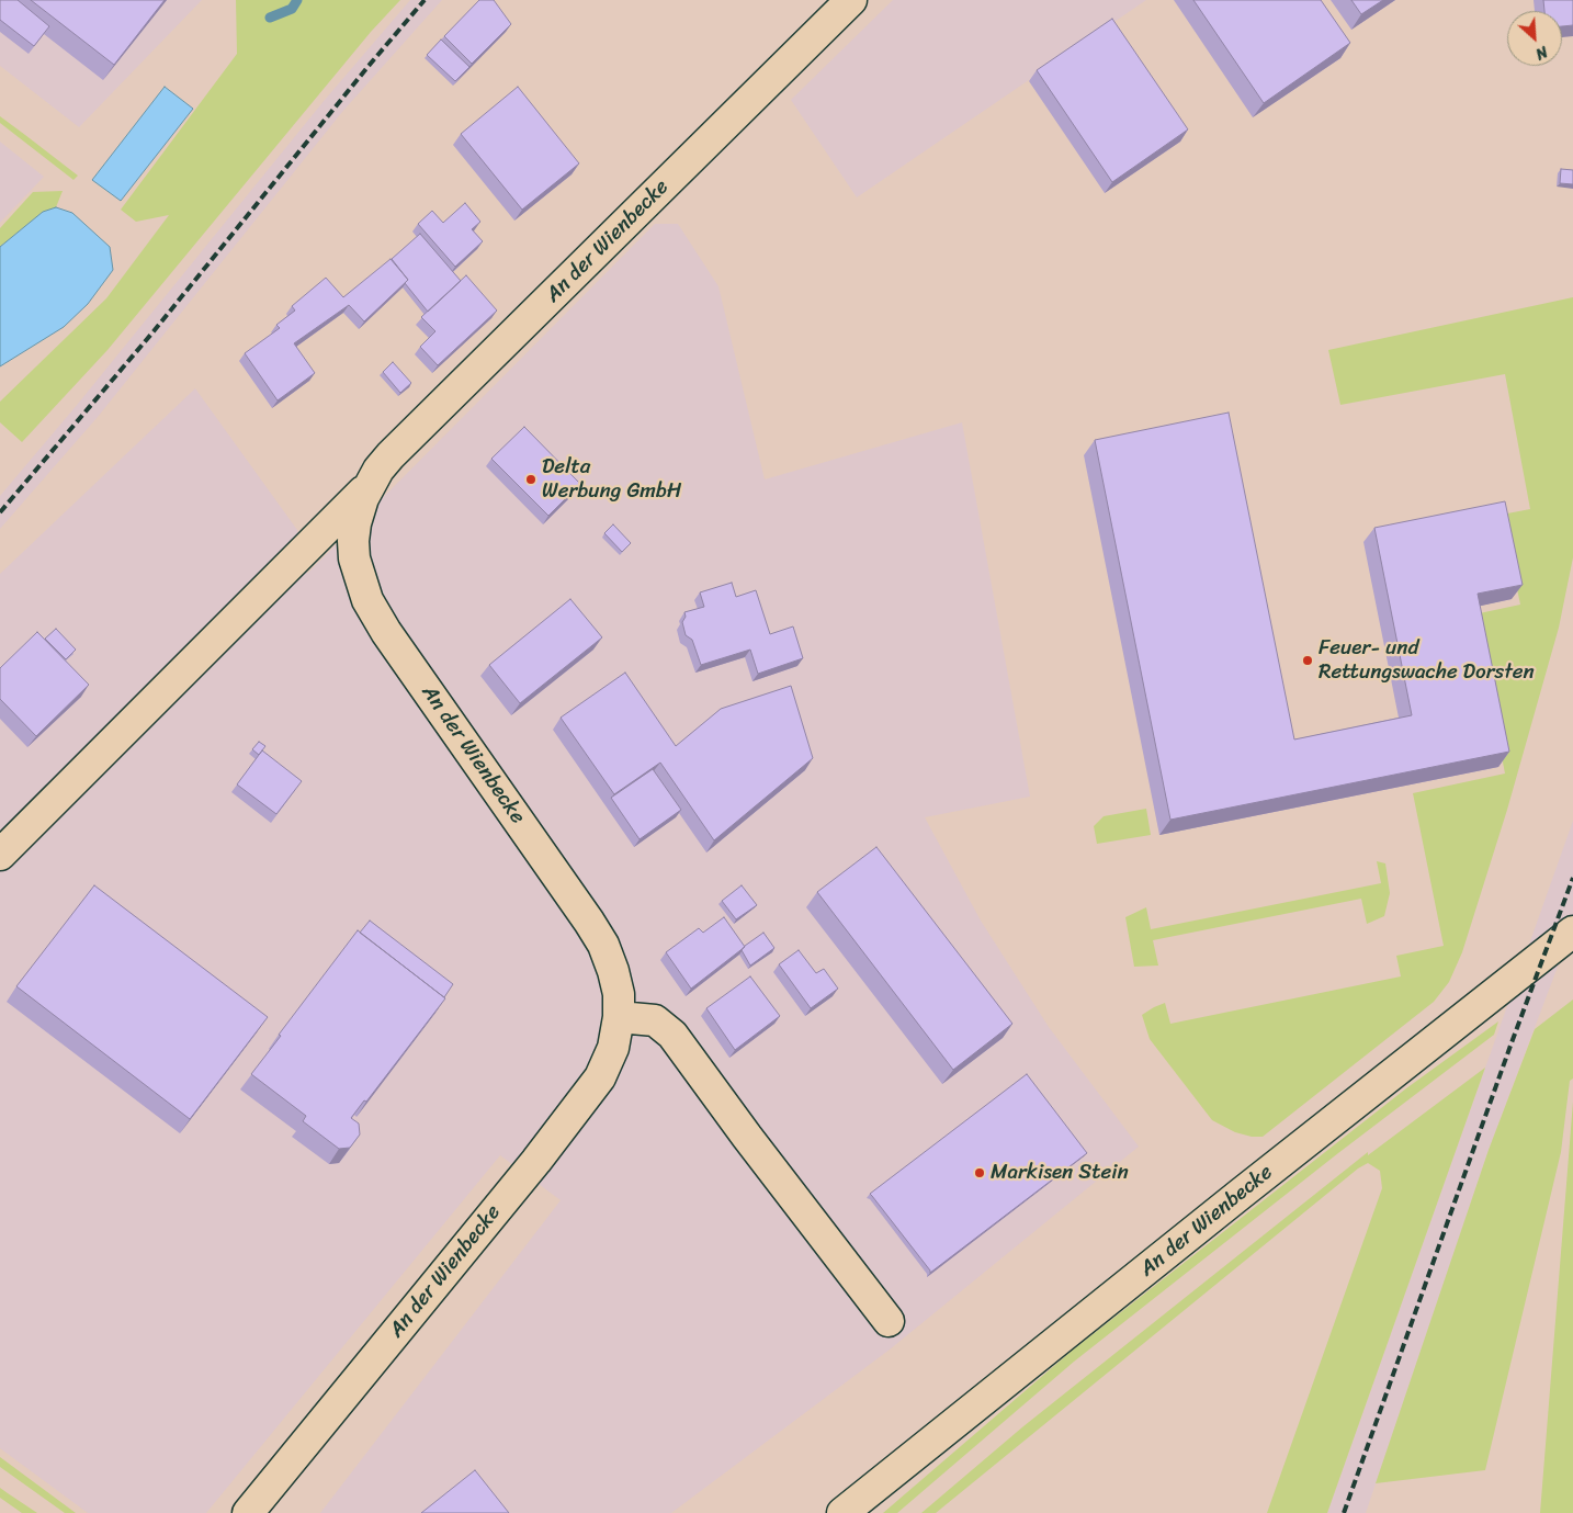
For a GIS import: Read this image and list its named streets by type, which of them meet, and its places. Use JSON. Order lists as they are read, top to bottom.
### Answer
{
  "streets": {
    "street": ["An der Wienbecke"]
  },
  "places": ["Delta Werbung GmbH", "Feuer- und Rettungswache Dorsten", "Markisen Stein"],
  "north": "bottom right"
}
